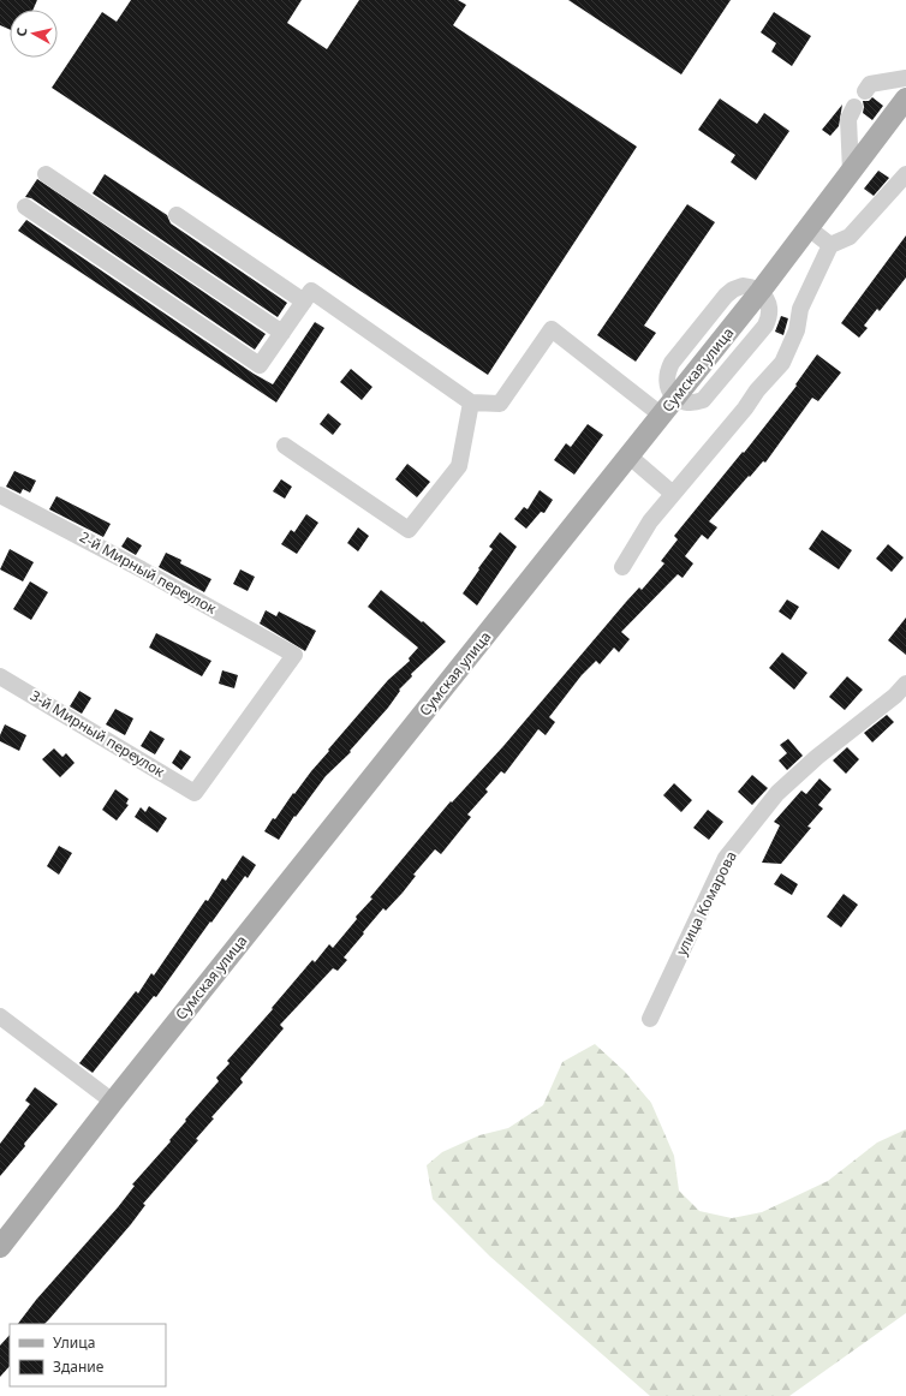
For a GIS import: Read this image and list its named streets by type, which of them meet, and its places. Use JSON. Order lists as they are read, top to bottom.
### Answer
{
  "streets": {
    "main road": ["Сумская улица"],
    "street": ["2-й Мирный переулок", "3-й Мирный переулок", "улица Комарова"]
  },
  "crossings": [
    ["2-й Мирный переулок", "3-й Мирный переулок"]
  ],
  "legend": ["Улица", "Здание"],
  "north": "left"
}
